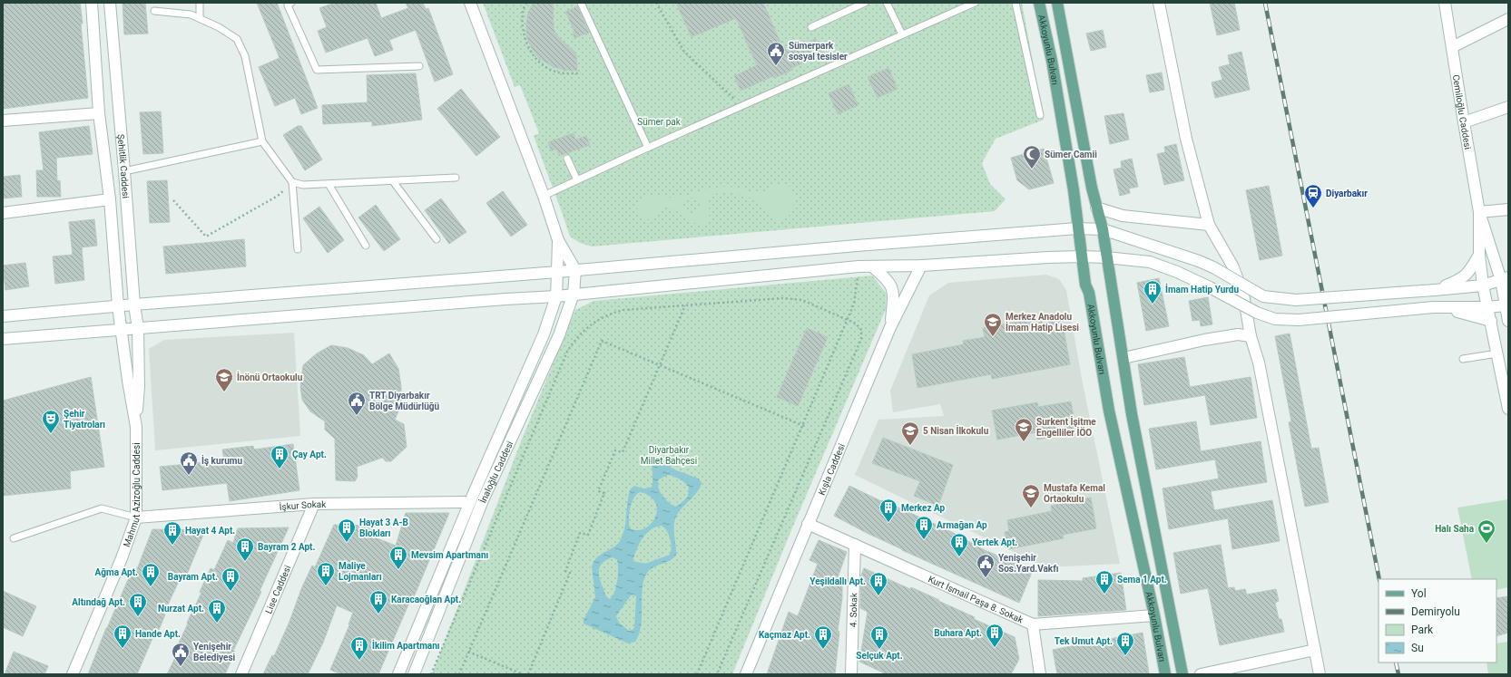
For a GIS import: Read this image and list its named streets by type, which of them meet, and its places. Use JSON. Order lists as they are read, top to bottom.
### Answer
{
  "streets": {
    "main road": ["Akkoyunlu Bulvarı"],
    "street": [
      "Cemiloğlu Caddesi",
      "Şehitlik Caddesi",
      "Kışla Caddesi",
      "İnaloğlu Caddesi",
      "Mahmut Azizoğlu Caddesi",
      "İşkur Sokak",
      "Lise Caddesi",
      "Kurt İsmail Paşa 8. Sokak",
      "4. Sokak"
    ]
  },
  "crossings": [
    ["Akkoyunlu Bulvarı", "Kurt İsmail Paşa 8. Sokak"],
    ["Şehitlik Caddesi", "Mahmut Azizoğlu Caddesi"],
    ["Kışla Caddesi", "Kurt İsmail Paşa 8. Sokak"],
    ["İnaloğlu Caddesi", "İşkur Sokak"],
    ["Mahmut Azizoğlu Caddesi", "İşkur Sokak"],
    ["İşkur Sokak", "Lise Caddesi"],
    ["Kurt İsmail Paşa 8. Sokak", "4. Sokak"]
  ],
  "parks": ["Sümer pak", "Diyarbakır Millet Bahçesi"],
  "places": {
    "public building": [
      "Sümerpark sosyal tesisler",
      "TRT Diyarbakır Bölge Müdürlüğü",
      "İş kurumu",
      "Yenişehir Sos.Yard.Vakfı",
      "Yenişehir Belediyesi"
    ],
    "mosque": ["Sümer Camii"],
    "station": ["Diyarbakır"],
    "building": [
      "İmam Hatip Yurdu",
      "Çay Apt.",
      "Merkez Ap",
      "Armağan Ap",
      "Hayat 3 A-B Blokları",
      "Hayat 4 Apt.",
      "Yertek Apt.",
      "Bayram 2 Apt.",
      "Mevsim Apartmanı",
      "Maliye Lojmanları",
      "Ağma Apt.",
      "Bayram Apt.",
      "Sema 1 Apt.",
      "Yeşildallı Apt.",
      "Karacaoğlan Apt.",
      "Altındağ Apt.",
      "Nurzat Apt.",
      "Buhara Apt.",
      "Hande Apt.",
      "Kaçmaz Apt.",
      "Selçuk Apt.",
      "Tek Umut Apt.",
      "İkilim Apartmanı"
    ],
    "school or university": [
      "Merkez Anadolu İmam Hatip Lisesi",
      "İnönü Ortaokulu",
      "Surkent İşitme Engelliler İÖO",
      "5 Nisan İlkokulu",
      "Mustafa Kemal Ortaokulu"
    ],
    "theatre": ["Şehir Tiyatroları"],
    "sports": ["Halı Saha"]
  },
  "legend": [
    "Yol",
    "Demiryolu",
    "Park",
    "Su"
  ]
}
